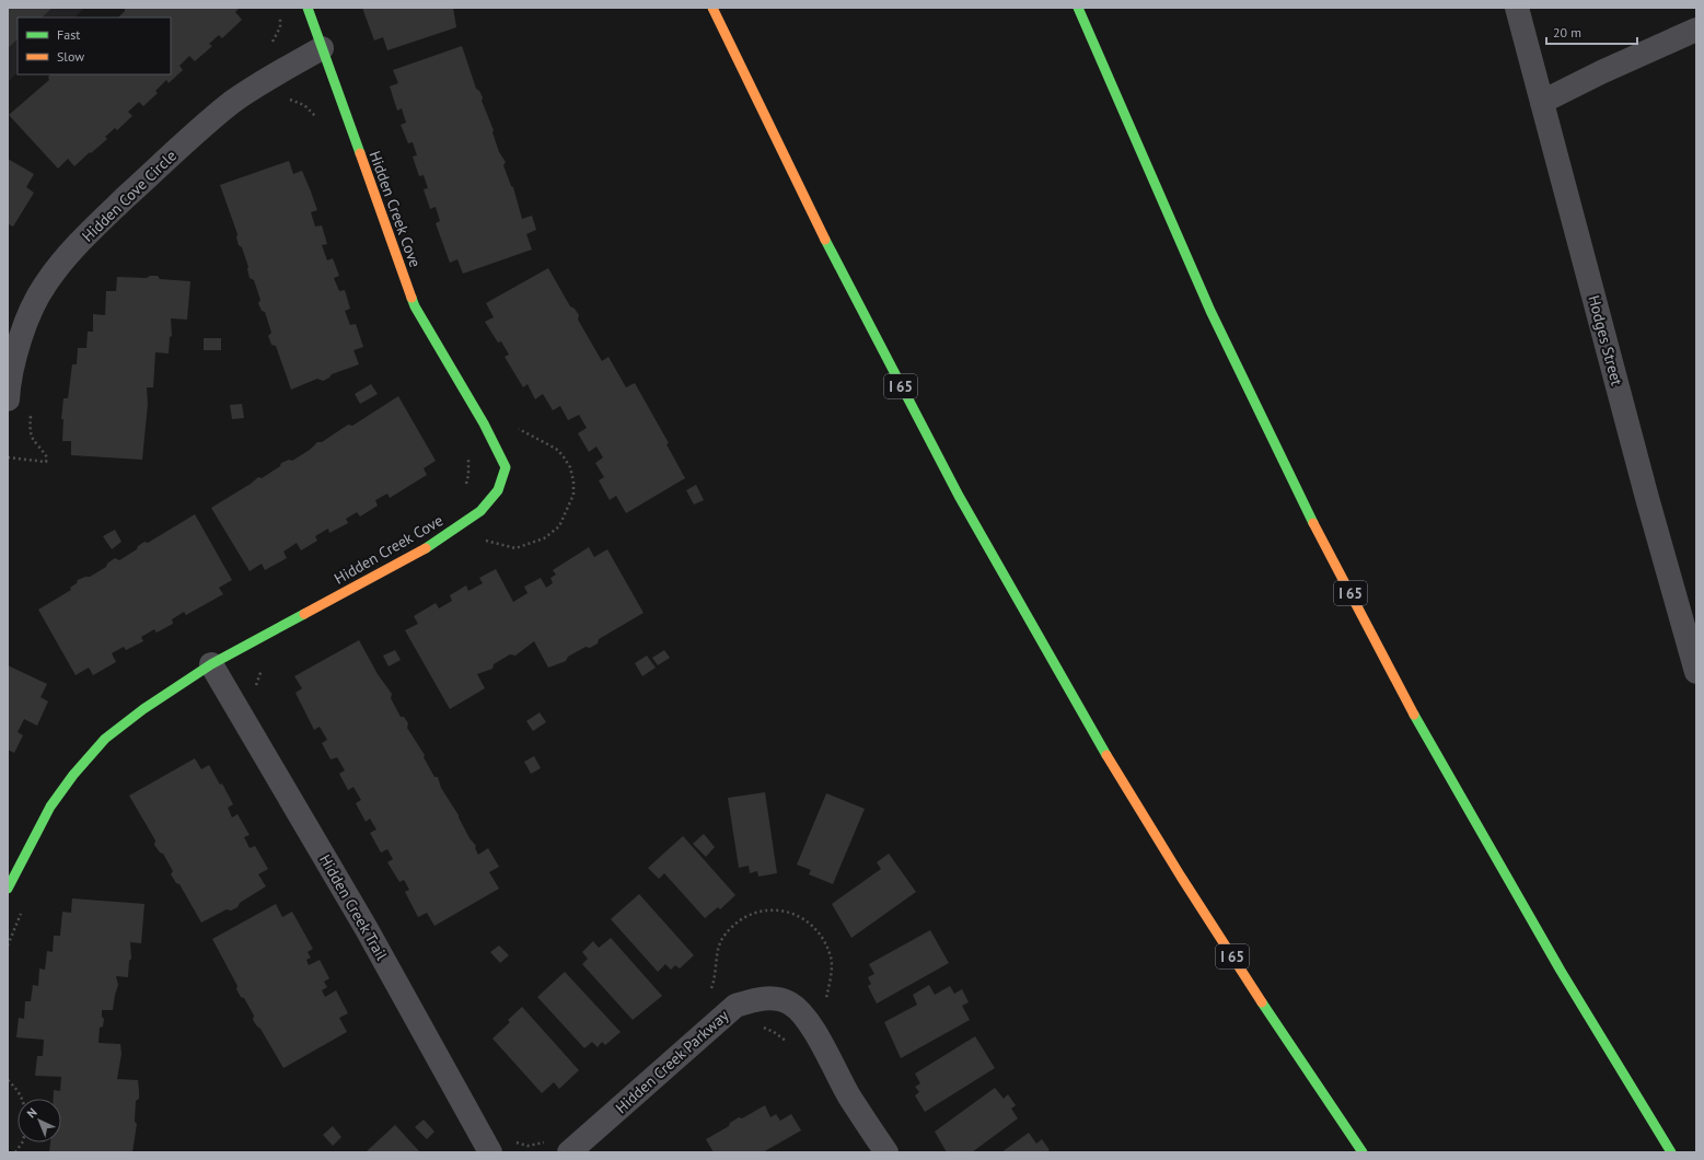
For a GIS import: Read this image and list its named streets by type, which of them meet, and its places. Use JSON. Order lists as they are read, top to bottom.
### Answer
{
  "streets": {
    "main road": ["Hidden Creek Cove", "I 65"],
    "street": [
      "Hidden Cove Circle",
      "Hodges Street",
      "Hidden Creek Trail",
      "Hidden Creek Parkway"
    ]
  },
  "crossings": [
    ["Hidden Cove Circle", "Hidden Creek Cove"],
    ["Hidden Creek Cove", "Hidden Creek Trail"]
  ],
  "legend": ["Fast", "Slow"],
  "scale_bar": "20 m",
  "north": "top left"
}
